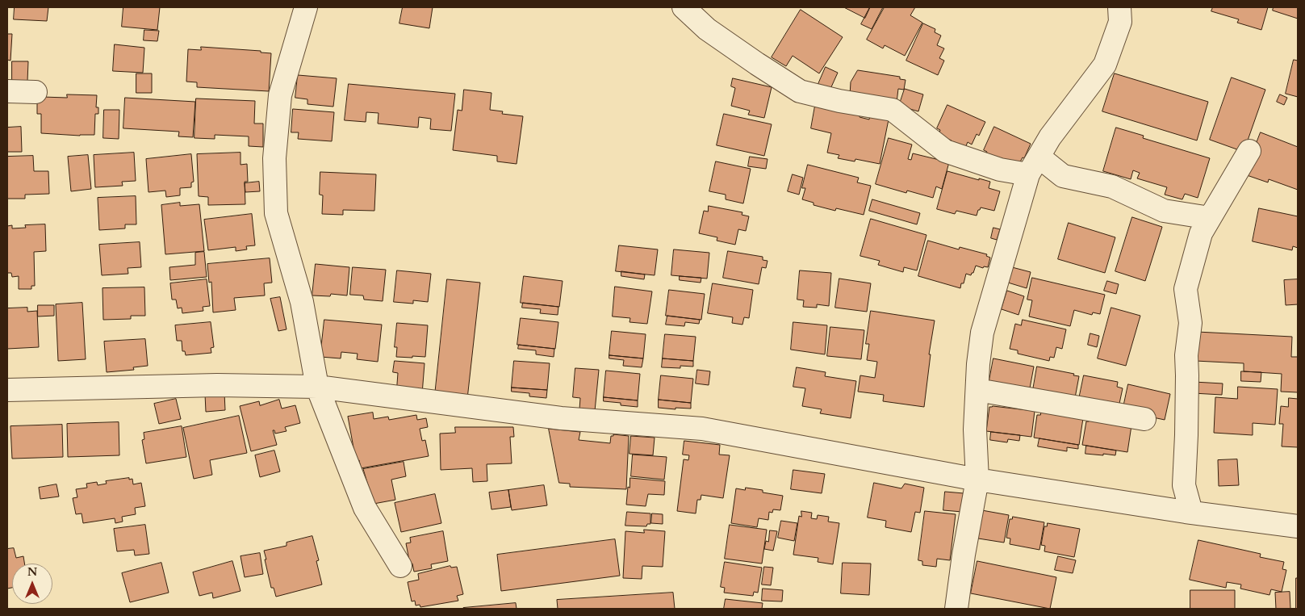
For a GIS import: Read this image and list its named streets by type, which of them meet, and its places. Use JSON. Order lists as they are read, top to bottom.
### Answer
{
  "north": "top"
}
